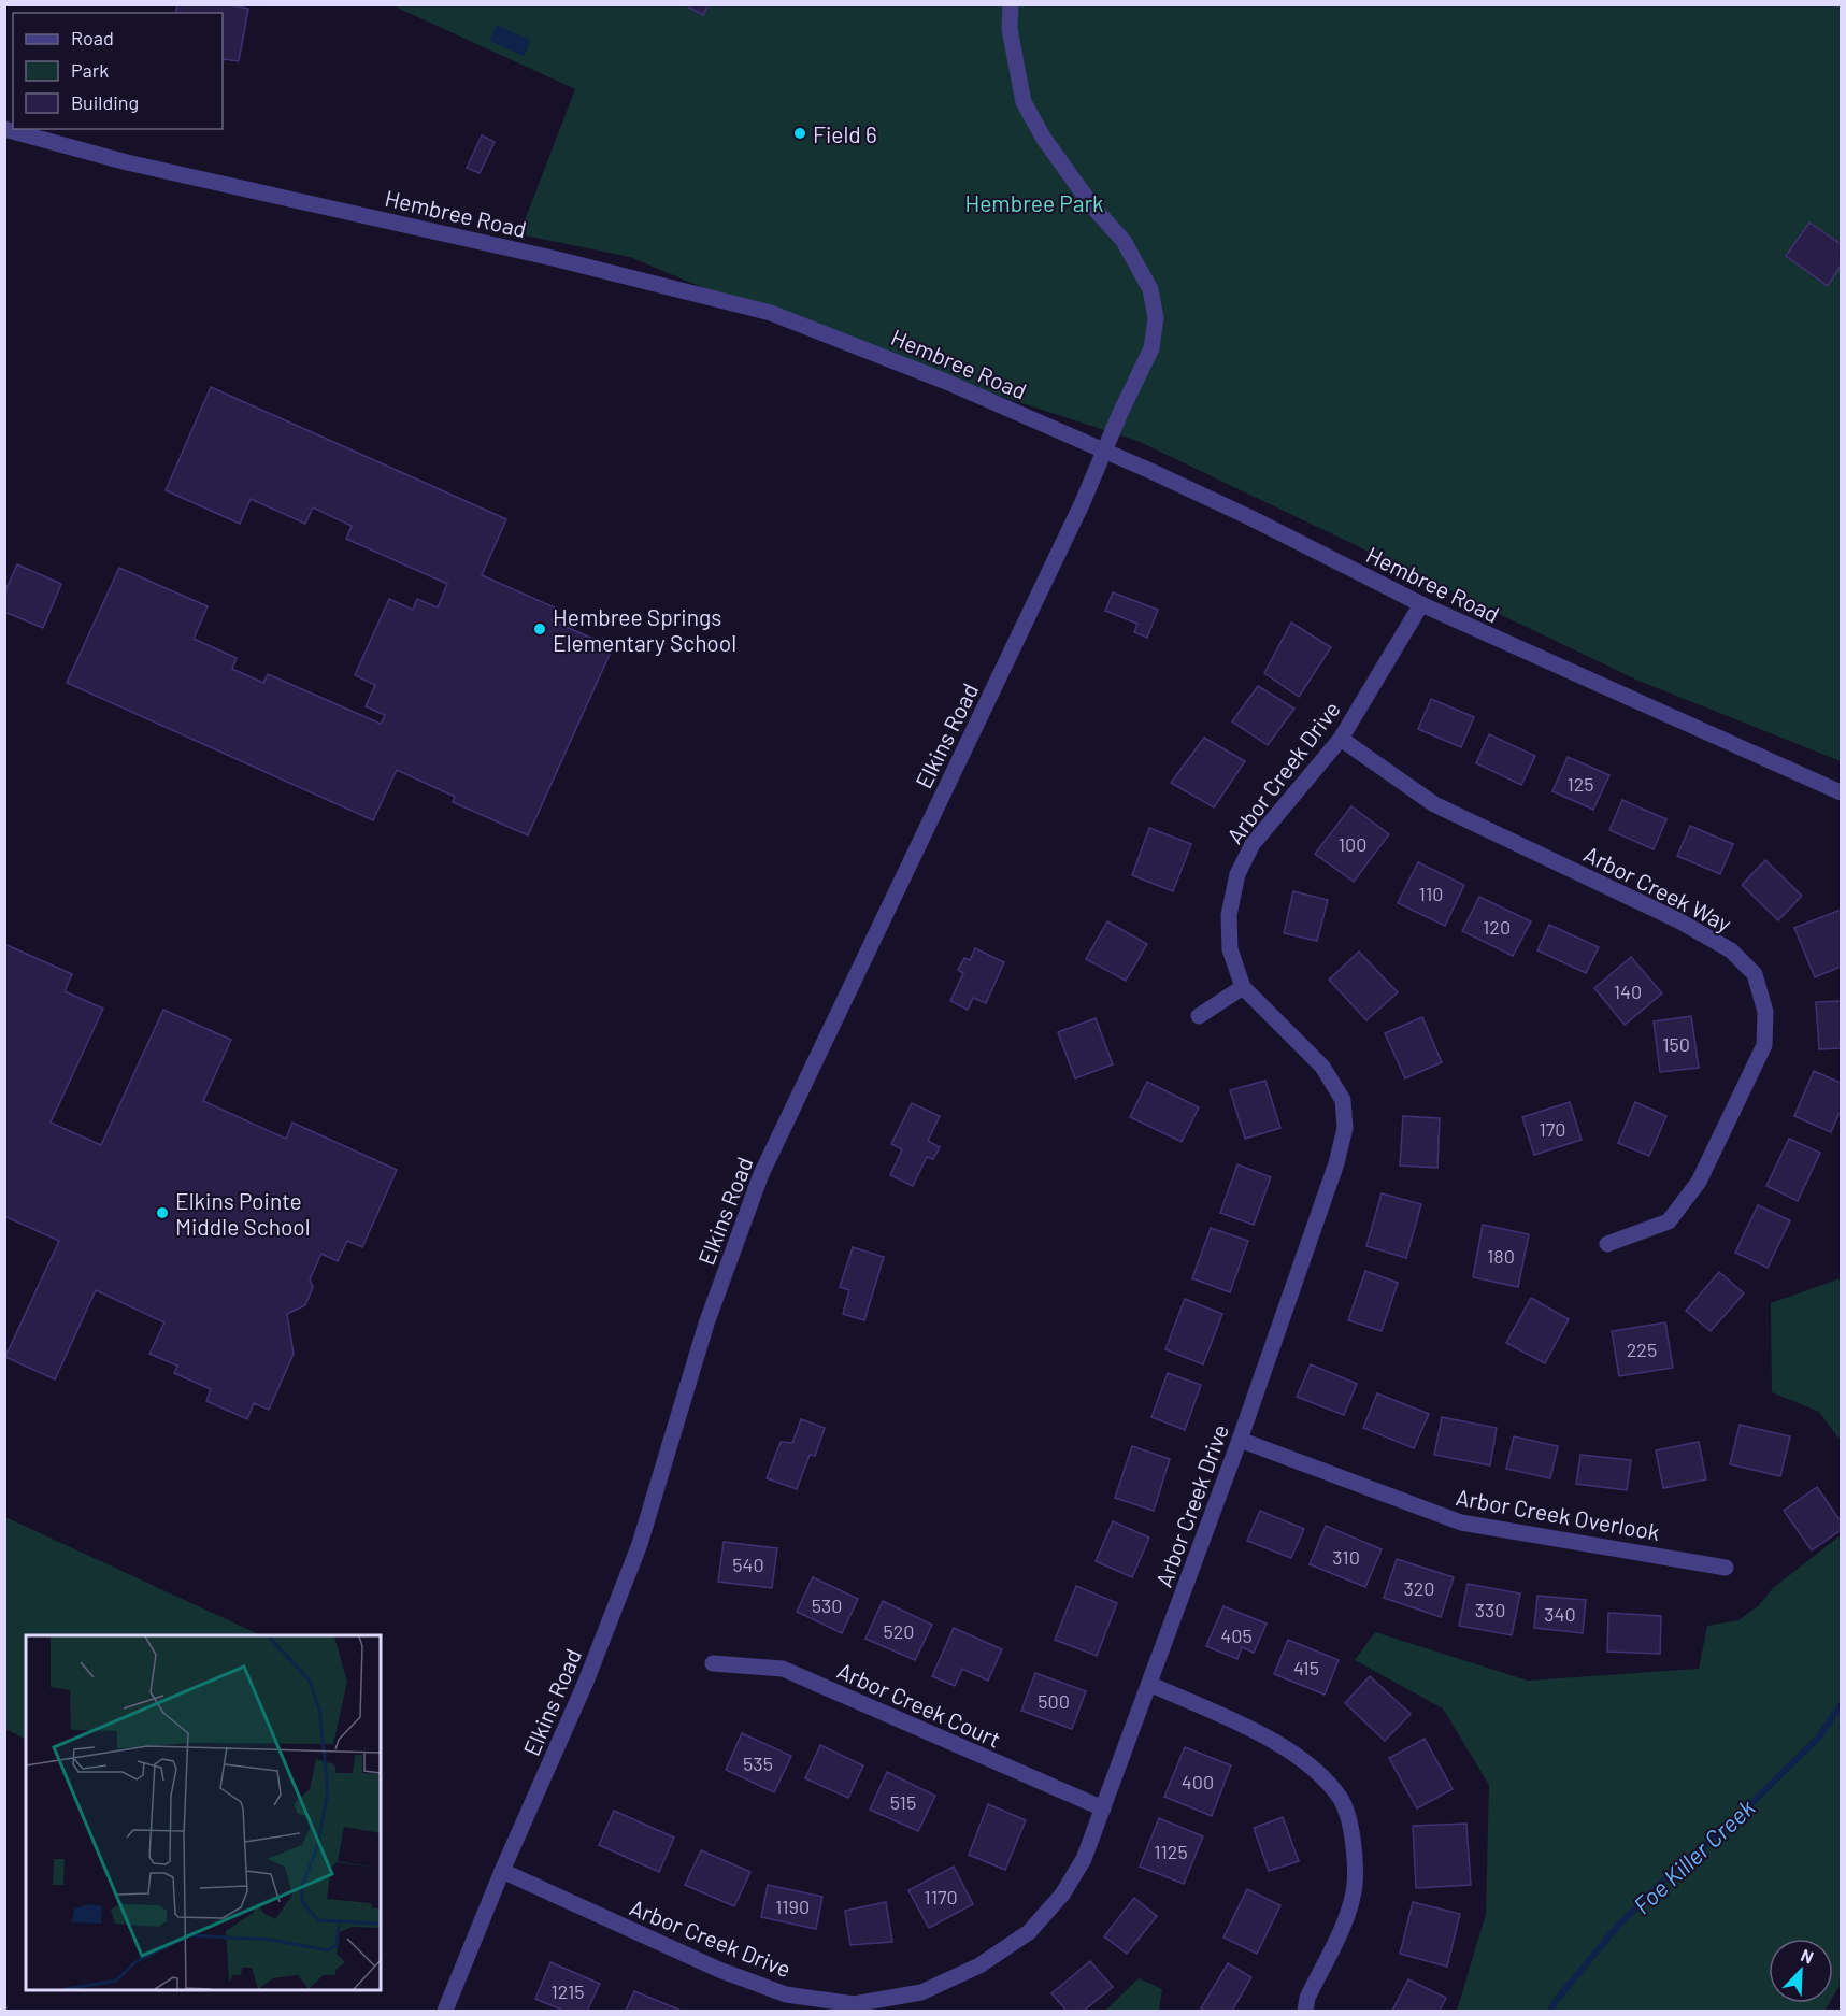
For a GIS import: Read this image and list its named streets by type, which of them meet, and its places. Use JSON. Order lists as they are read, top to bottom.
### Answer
{
  "streets": {
    "street": [
      "Hembree Road",
      "Elkins Road",
      "Arbor Creek Drive",
      "Arbor Creek Way",
      "Arbor Creek Overlook",
      "Arbor Creek Court"
    ]
  },
  "crossings": [
    ["Hembree Road", "Elkins Road"],
    ["Hembree Road", "Arbor Creek Drive"],
    ["Elkins Road", "Arbor Creek Drive"],
    ["Arbor Creek Drive", "Arbor Creek Way"],
    ["Arbor Creek Drive", "Arbor Creek Overlook"],
    ["Arbor Creek Drive", "Arbor Creek Court"]
  ],
  "water": ["Foe Killer Creek"],
  "parks": ["Hembree Park"],
  "places": ["Field 6", "Hembree Springs Elementary School", "Elkins Pointe Middle School"],
  "house_numbers": [
    "125",
    "100",
    "110",
    "120",
    "140",
    "150",
    "170",
    "180",
    "225",
    "310",
    "540",
    "320",
    "530",
    "330",
    "340",
    "520",
    "405",
    "415",
    "500",
    "535",
    "400",
    "515",
    "1125",
    "1170",
    "1190",
    "1215"
  ],
  "legend": ["Road", "Park", "Building"],
  "north": "top right"
}
